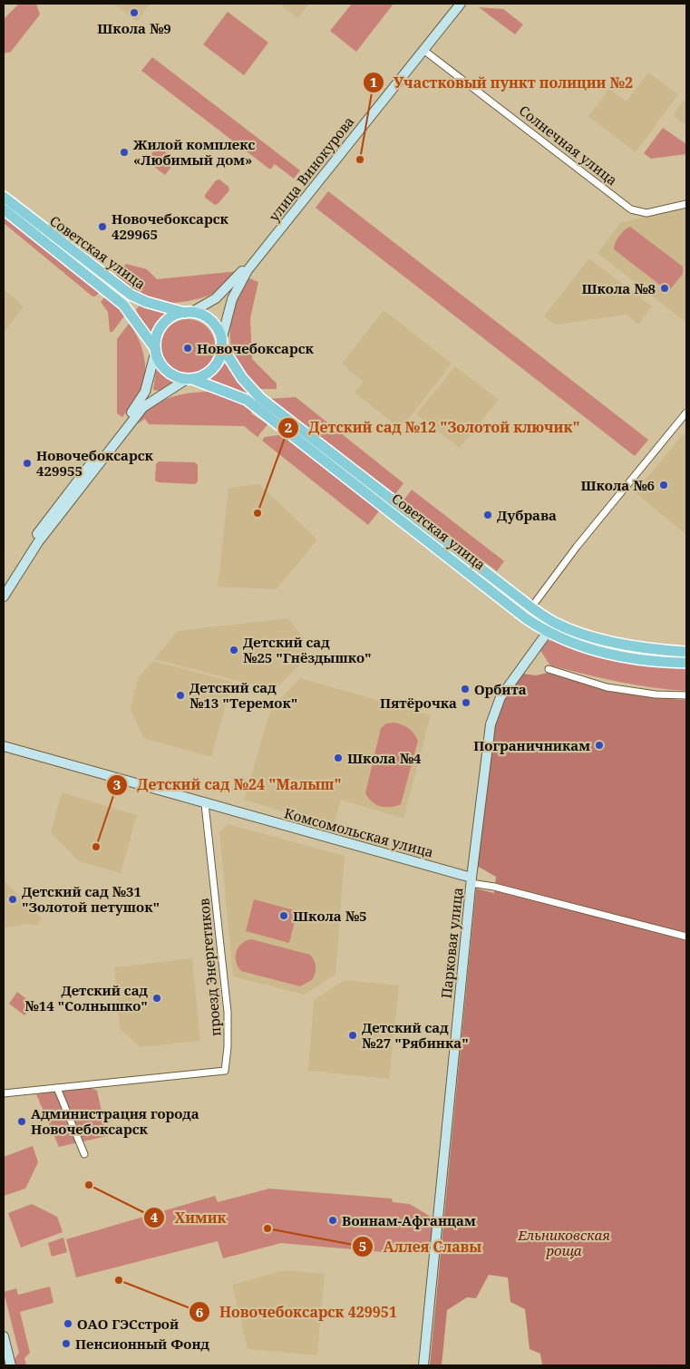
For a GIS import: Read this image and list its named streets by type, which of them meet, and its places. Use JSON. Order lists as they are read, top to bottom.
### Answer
{
  "streets": {
    "main road": [
      "улица Винокурова",
      "Советская улица",
      "Комсомольская улица",
      "Парковая улица"
    ],
    "street": ["Солнечная улица", "проезд Энергетиков"]
  },
  "crossings": [
    ["Солнечная улица", "улица Винокурова"],
    ["улица Винокурова", "Советская улица"],
    ["Советская улица", "Парковая улица"],
    ["Комсомольская улица", "Парковая улица"],
    ["Комсомольская улица", "проезд Энергетиков"]
  ],
  "parks": ["Ельниковская роща"],
  "places": [
    "Школа №9",
    "Жилой комплекс «Любимый дом»",
    "Участковый пункт полиции №2",
    "Новочебоксарск 429965",
    "Школа №8",
    "Новочебоксарск",
    "Новочебоксарск 429955",
    "Школа №6",
    "Детский сад №12 \"Золотой ключик\"",
    "Дубрава",
    "Детский сад №25 \"Гнёздышко\"",
    "Орбита",
    "Детский сад №13 \"Теремок\"",
    "Пятёрочка",
    "Пограничникам",
    "Школа №4",
    "Детский сад №24 \"Малыш\"",
    "Детский сад №31 \"Золотой петушок\"",
    "Школа №5",
    "Детский сад №14 \"Солнышко\"",
    "Детский сад №27 \"Рябинка\"",
    "Администрация города Новочебоксарск",
    "Химик",
    "Воинам-Афганцам",
    "Аллея Славы",
    "Новочебоксарск 429951",
    "ОАО ГЭСстрой",
    "Пенсионный Фонд"
  ]
}
